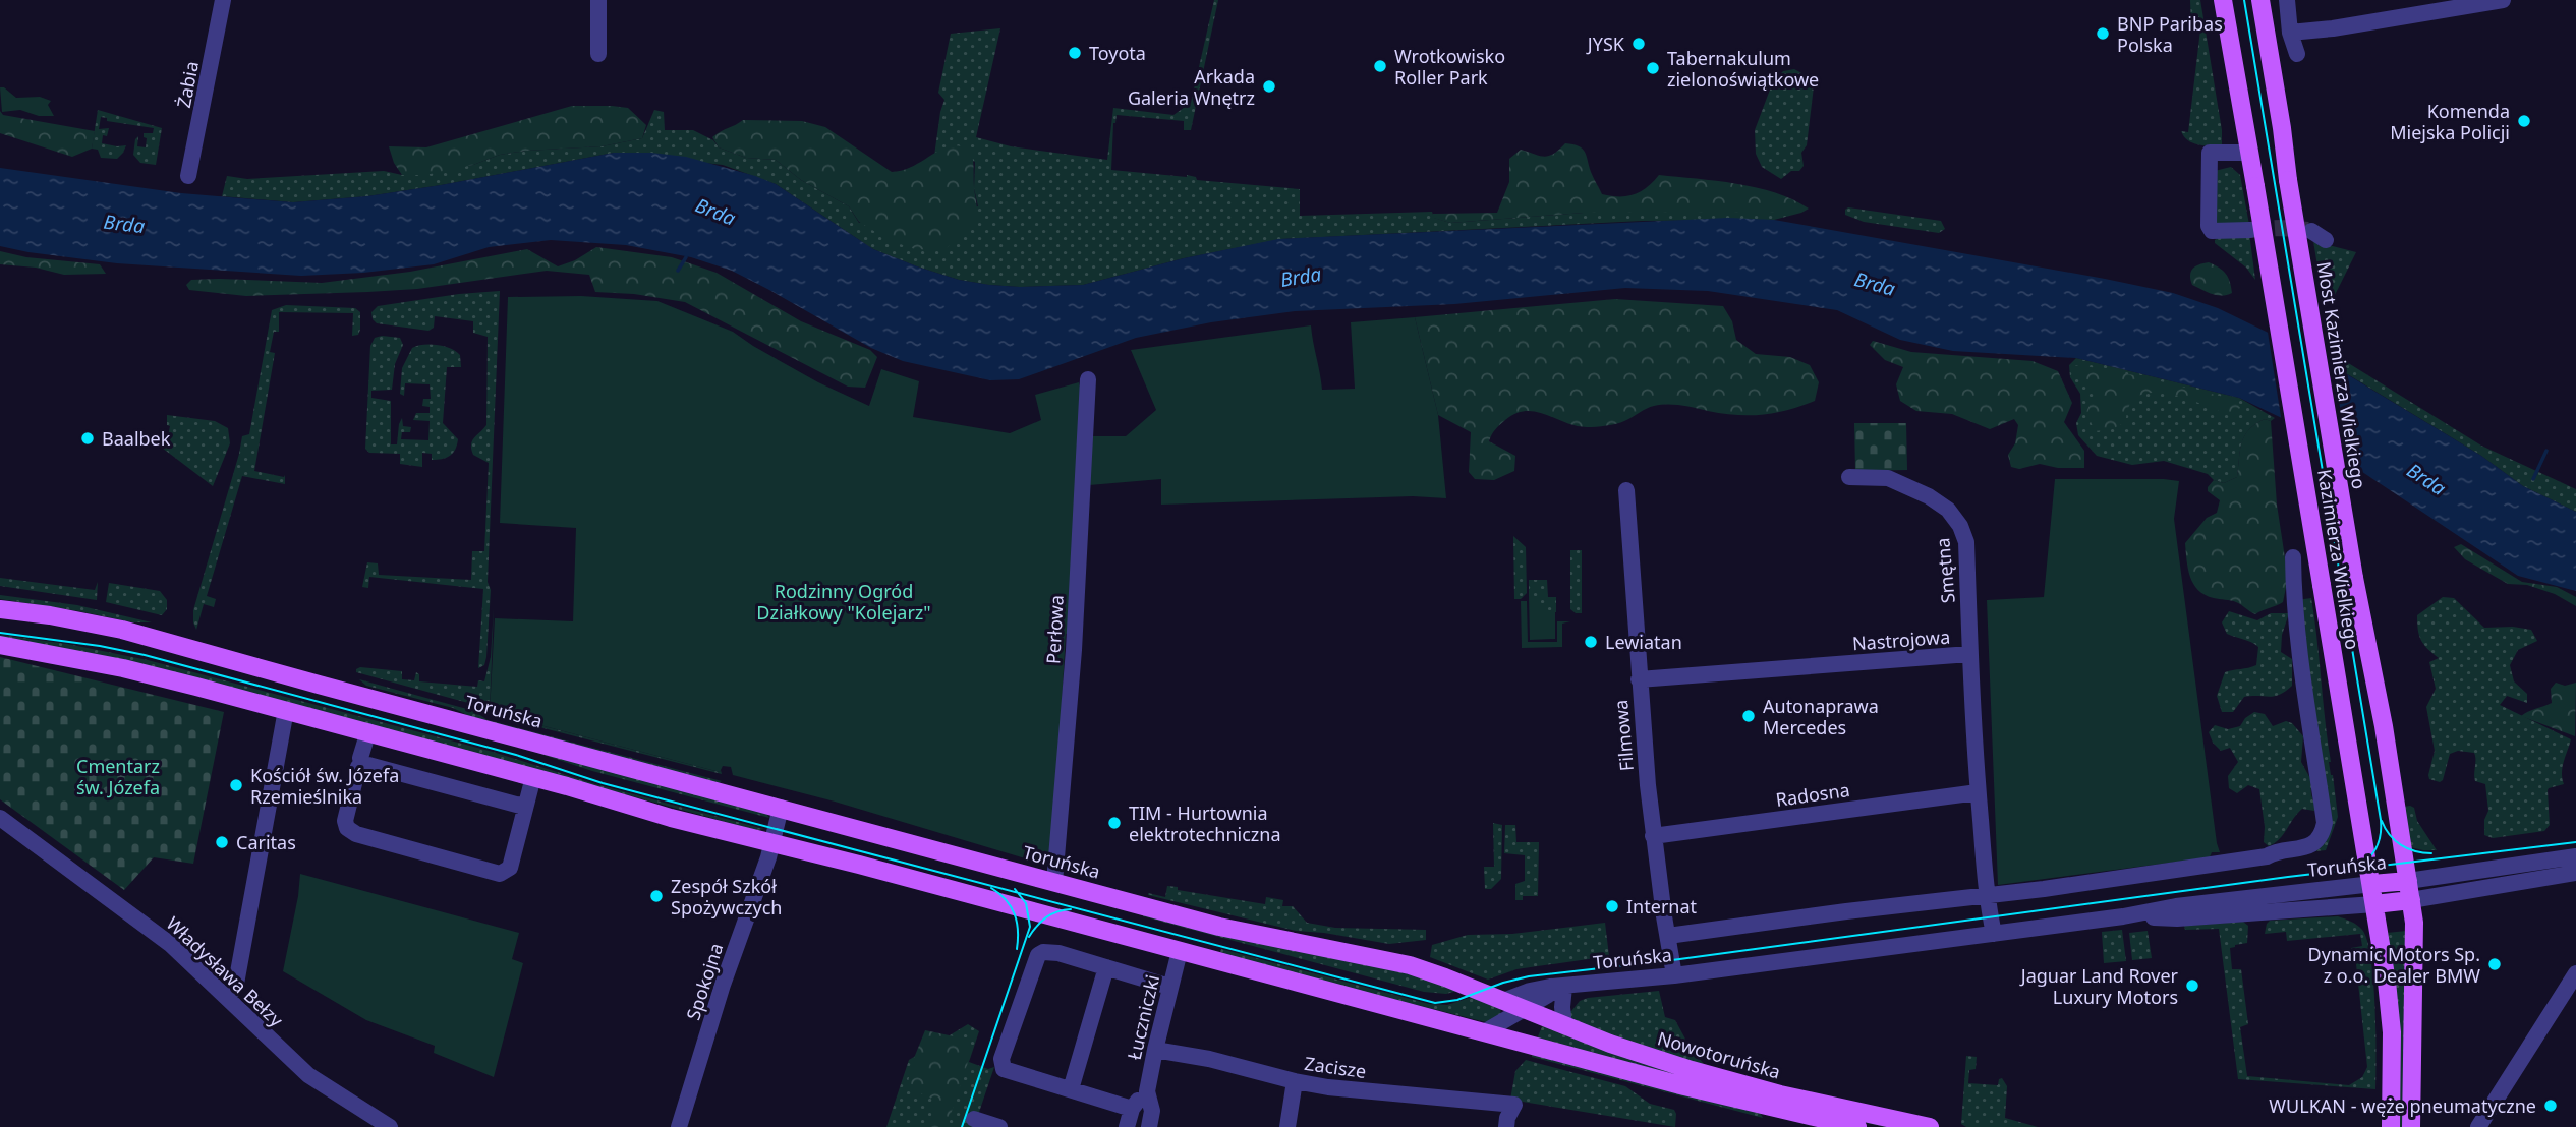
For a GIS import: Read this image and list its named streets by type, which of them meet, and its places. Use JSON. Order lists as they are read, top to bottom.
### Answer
{
  "streets": {
    "main road": [
      "Most Kazimierza Wielkiego",
      "Kazimierza Wielkiego",
      "Toruńska",
      "Nowotoruńska"
    ],
    "street": [
      "Żabia",
      "Smętna",
      "Perłowa",
      "Nastrojowa",
      "Filmowa",
      "Radosna",
      "Władysława Bełzy",
      "Spokojna",
      "Łuczniczki",
      "Zacisze"
    ]
  },
  "crossings": [
    ["Most Kazimierza Wielkiego", "Kazimierza Wielkiego"],
    ["Kazimierza Wielkiego", "Toruńska"],
    ["Smętna", "Nastrojowa"],
    ["Perłowa", "Toruńska"],
    ["Nastrojowa", "Filmowa"],
    ["Nastrojowa", "Radosna"],
    ["Toruńska", "Filmowa"],
    ["Toruńska", "Spokojna"],
    ["Toruńska", "Nowotoruńska"],
    ["Filmowa", "Radosna"],
    ["Łuczniczki", "Nowotoruńska"],
    ["Łuczniczki", "Zacisze"]
  ],
  "water": ["Brda"],
  "parks": ["Rodzinny Ogród Działkowy \"Kolejarz\"", "Cmentarz św. Józefa"],
  "places": [
    "BNP Paribas Polska",
    "JYSK",
    "Toyota",
    "Wrotkowisko Roller Park",
    "Tabernakulum zielonoświątkowe",
    "Arkada Galeria Wnętrz",
    "Komenda Miejska Policji",
    "Baalbek",
    "Lewiatan",
    "Autonaprawa Mercedes",
    "Kościół św. Józefa Rzemieślnika",
    "TIM - Hurtownia elektrotechniczna",
    "Caritas",
    "Zespół Szkół Spożywczych",
    "Internat",
    "Dynamic Motors Sp. z o.o. Dealer BMW",
    "Jaguar Land Rover Luxury Motors",
    "WULKAN - węże pneumatyczne"
  ]
}
